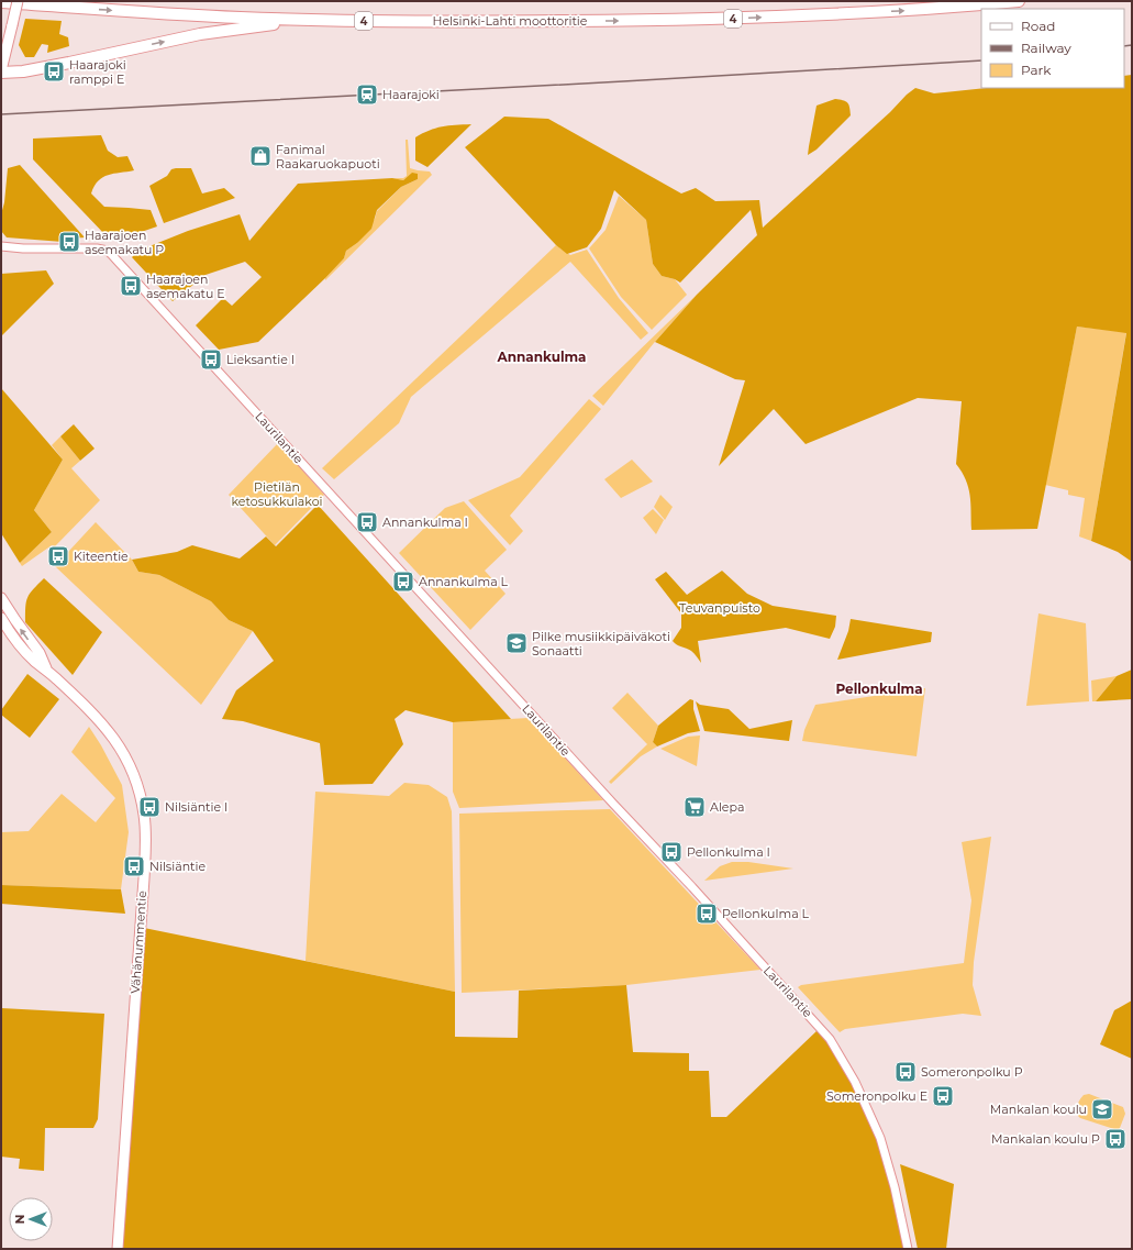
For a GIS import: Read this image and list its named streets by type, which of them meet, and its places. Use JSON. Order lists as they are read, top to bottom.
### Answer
{
  "streets": {
    "highway": ["4", "Helsinki-Lahti moottoritie"],
    "main road": ["Vähänummentie"],
    "street": ["Laurilantie"]
  },
  "districts": ["Annankulma", "Pellonkulma"],
  "parks": ["Pietilän ketosukkulakoi", "Teuvanpuisto"],
  "places": {
    "bus stop": [
      "Haarajoki ramppi E",
      "Haarajoen asemakatu P",
      "Haarajoen asemakatu E",
      "Lieksantie I",
      "Annankulma I",
      "Kiteentie",
      "Annankulma L",
      "Nilsiäntie I",
      "Pellonkulma I",
      "Nilsiäntie",
      "Pellonkulma L",
      "Someronpolku P",
      "Someronpolku E",
      "Mankalan koulu P"
    ],
    "station": ["Haarajoki"],
    "shop": ["Fanimal Raakaruokapuoti"],
    "school or university": ["Pilke musiikkipäiväkoti Sonaatti", "Mankalan koulu"],
    "supermarket": ["Alepa"]
  },
  "legend": ["Road", "Railway", "Park"],
  "north": "left"
}
